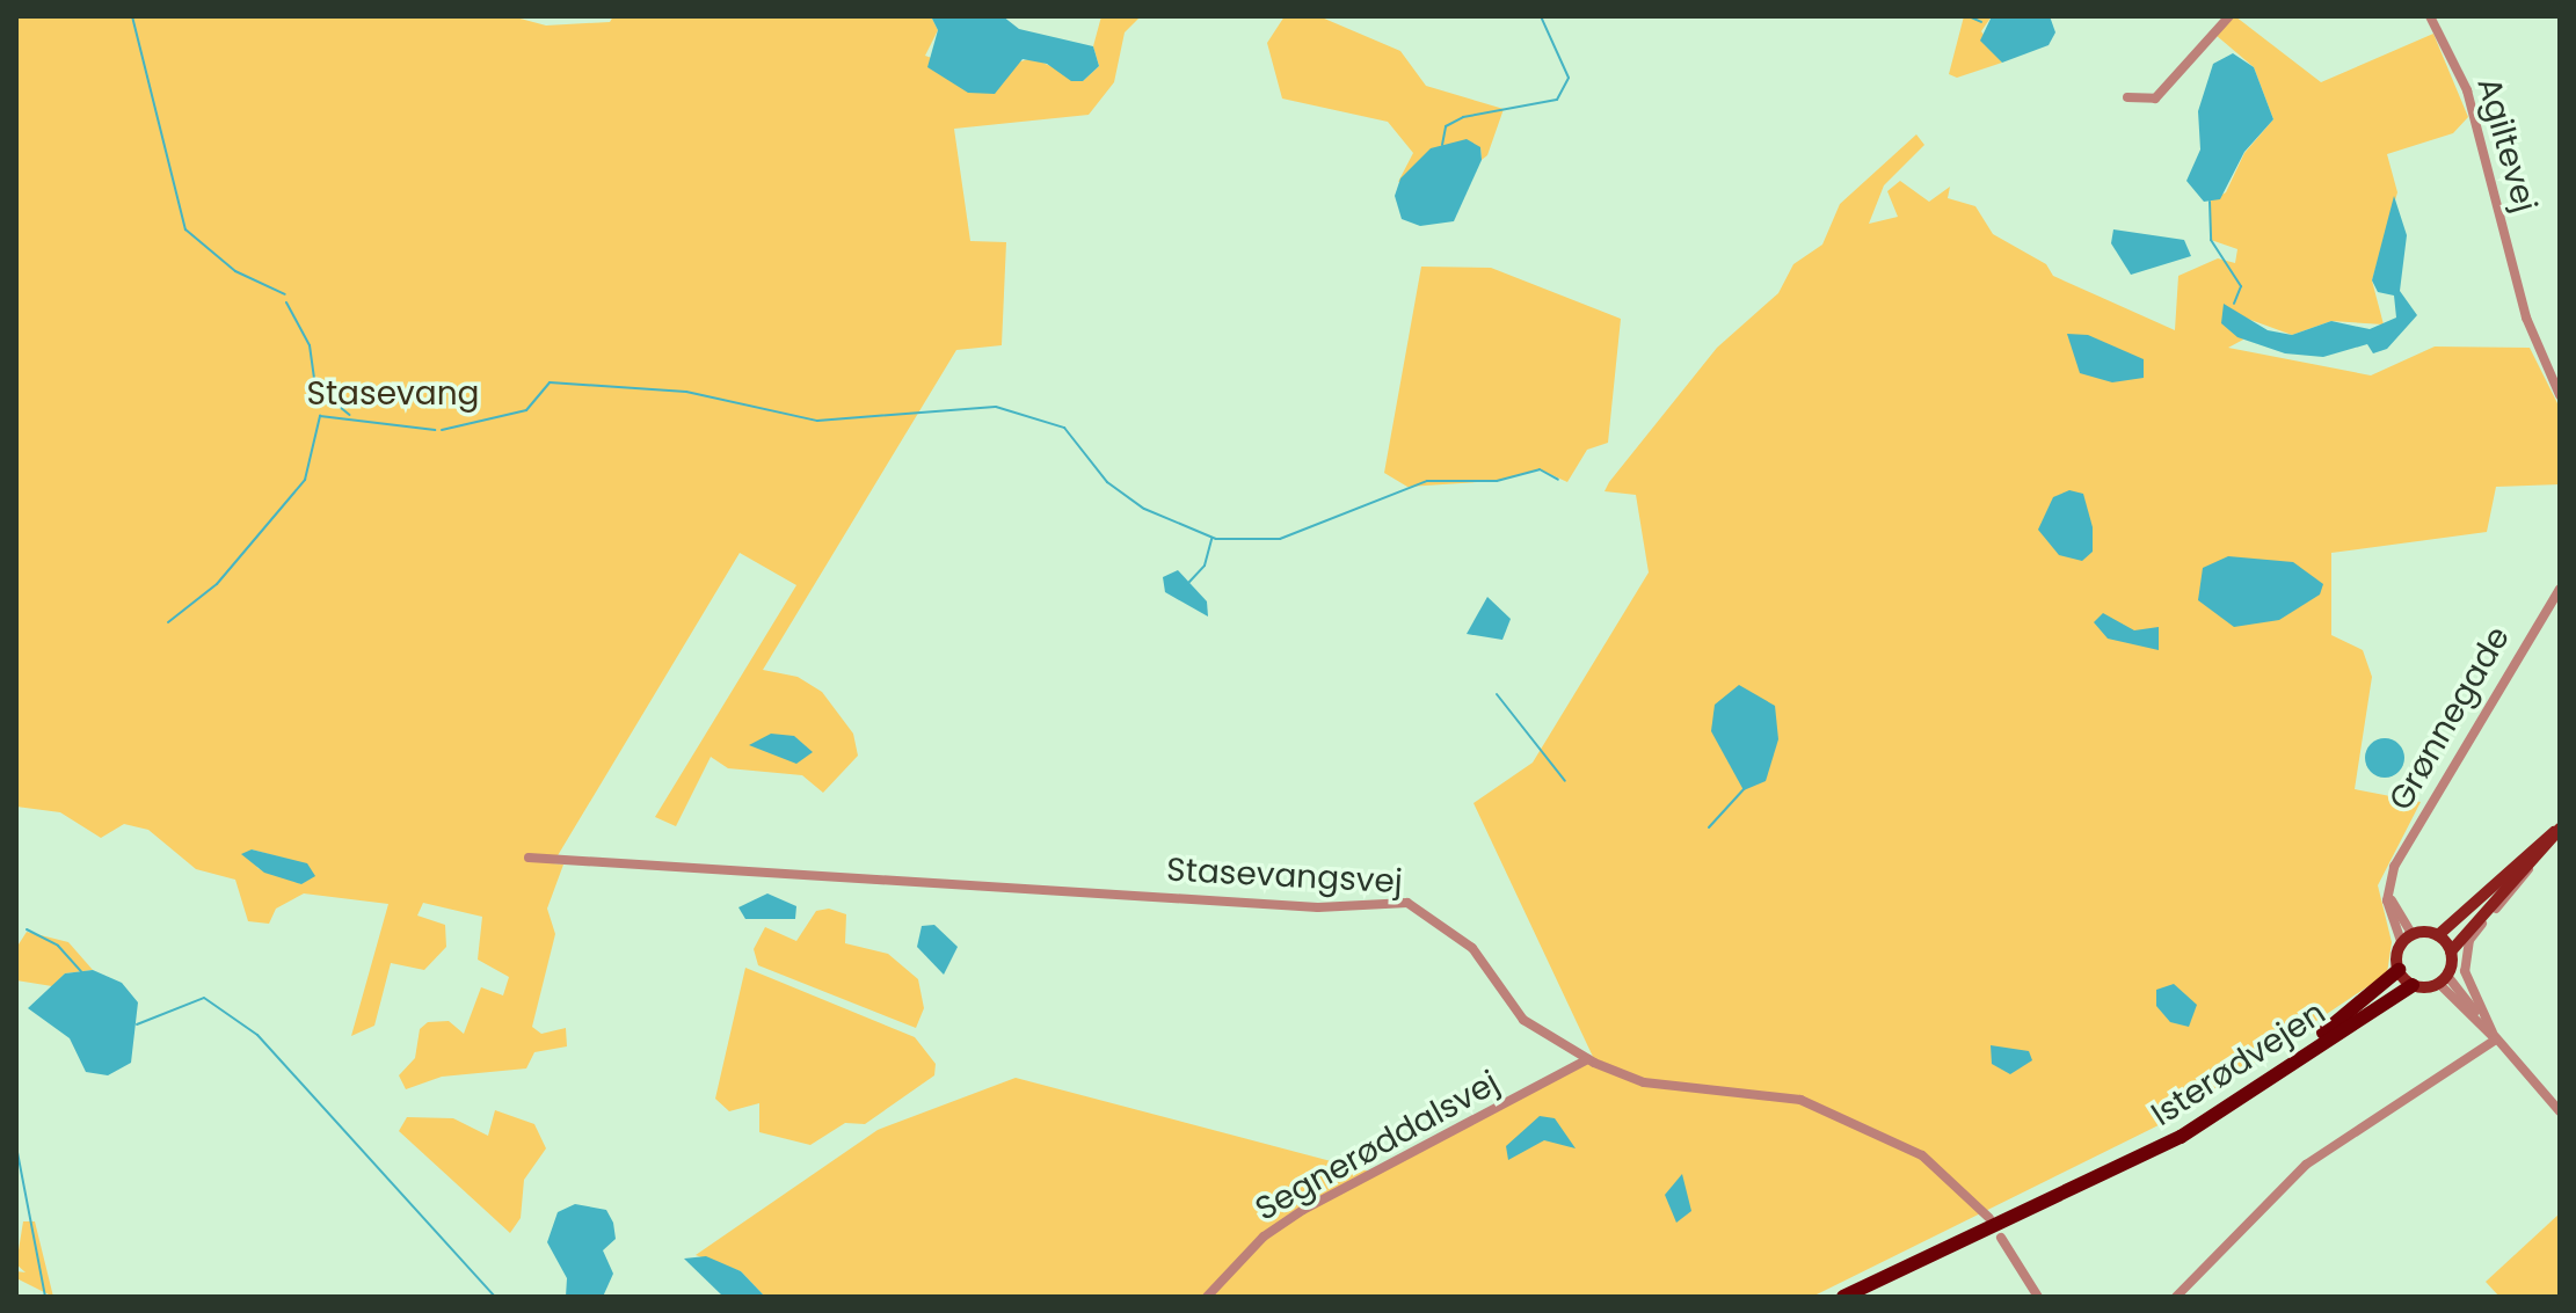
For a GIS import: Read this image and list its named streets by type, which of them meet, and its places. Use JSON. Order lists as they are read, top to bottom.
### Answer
{
  "streets": {
    "highway": ["Isterødvejen"],
    "street": [
      "Agiltevej",
      "Grønnegade",
      "Stasevangsvej",
      "Segnerøddalsvej"
    ]
  },
  "crossings": [
    ["Stasevangsvej", "Segnerøddalsvej"]
  ],
  "parks": ["Stasevang"]
}
